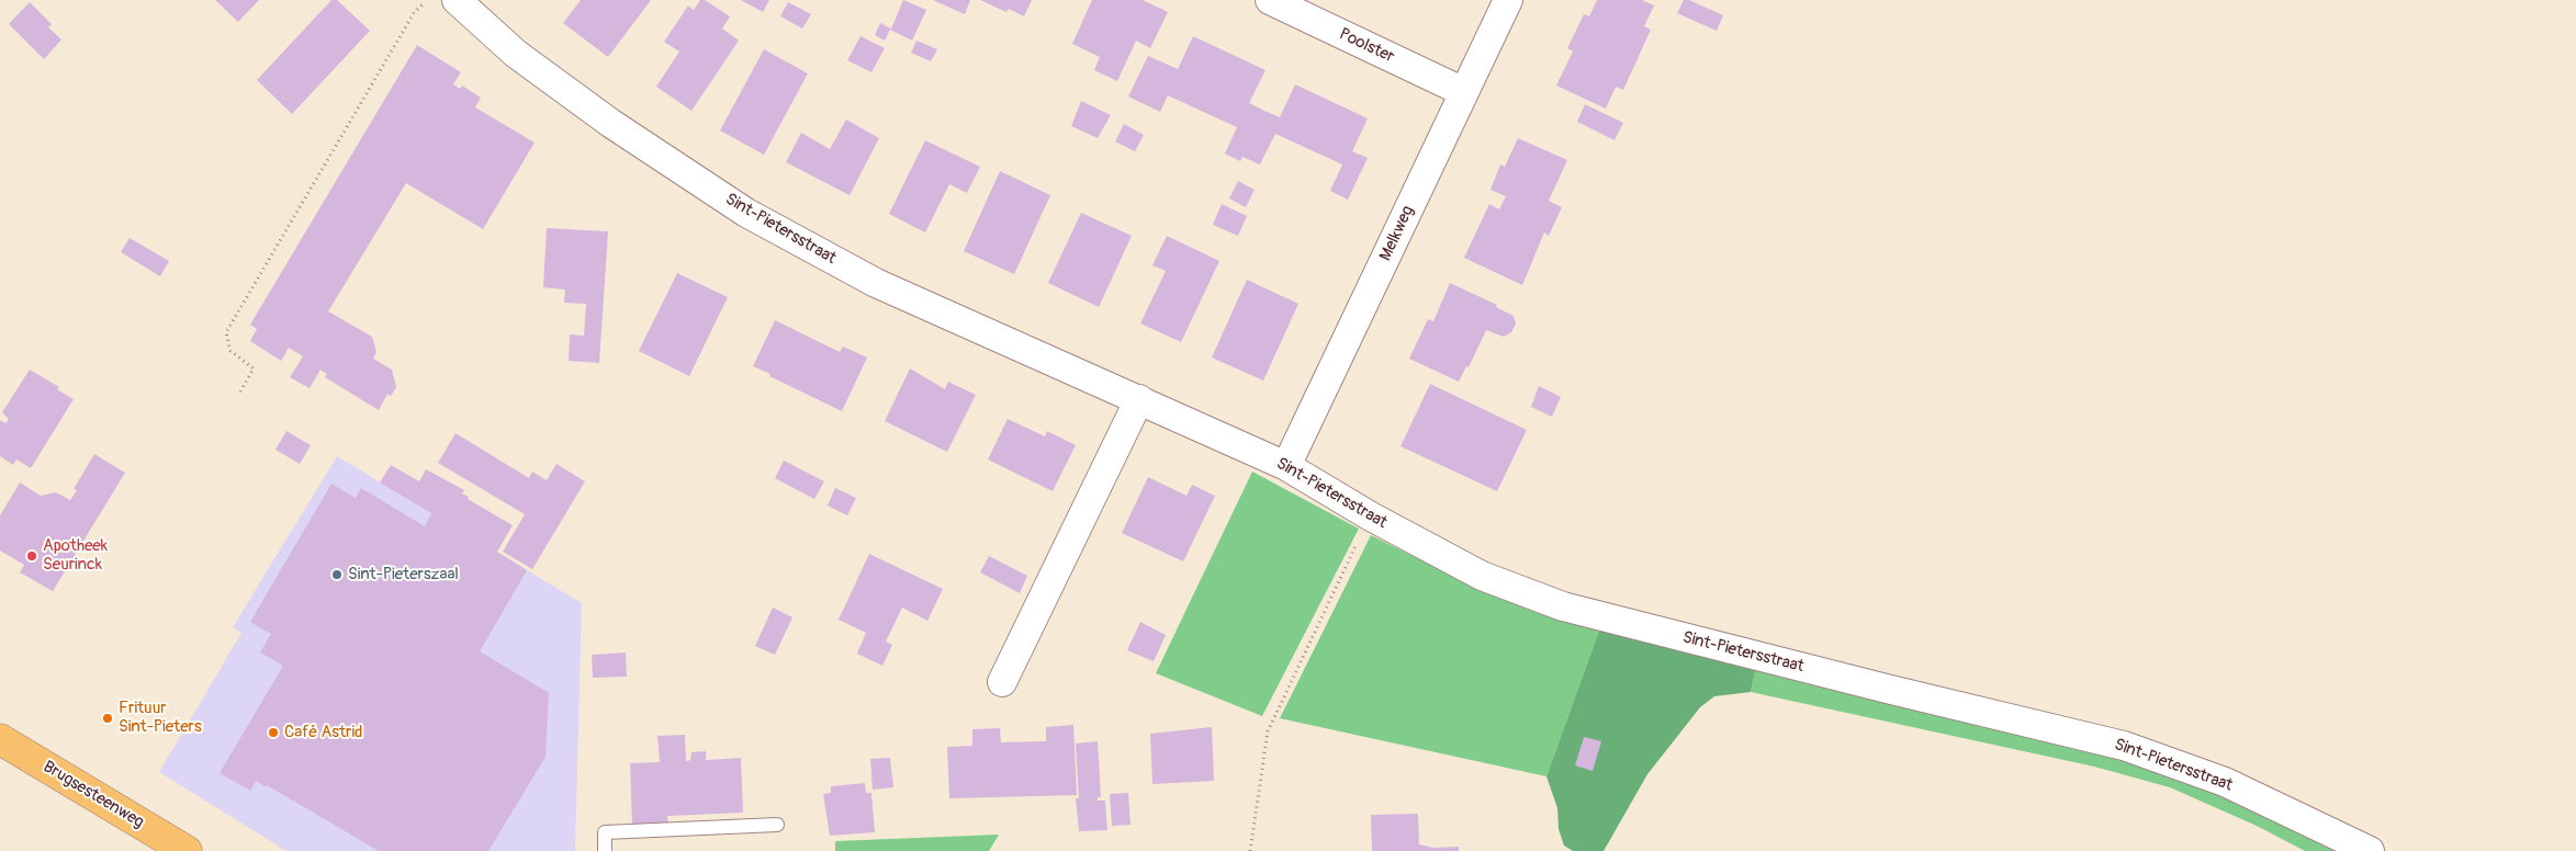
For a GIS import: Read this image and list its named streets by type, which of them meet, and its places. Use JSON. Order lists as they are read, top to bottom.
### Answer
{
  "streets": {
    "main road": ["Brugsesteenweg"],
    "street": ["Poolster", "Sint-Pietersstraat", "Melkweg"]
  },
  "crossings": [
    ["Poolster", "Melkweg"],
    ["Sint-Pietersstraat", "Melkweg"]
  ],
  "places": [
    "Apotheek Seurinck",
    "Sint-Pieterszaal",
    "Frituur Sint-Pieters",
    "Café Astrid"
  ]
}
